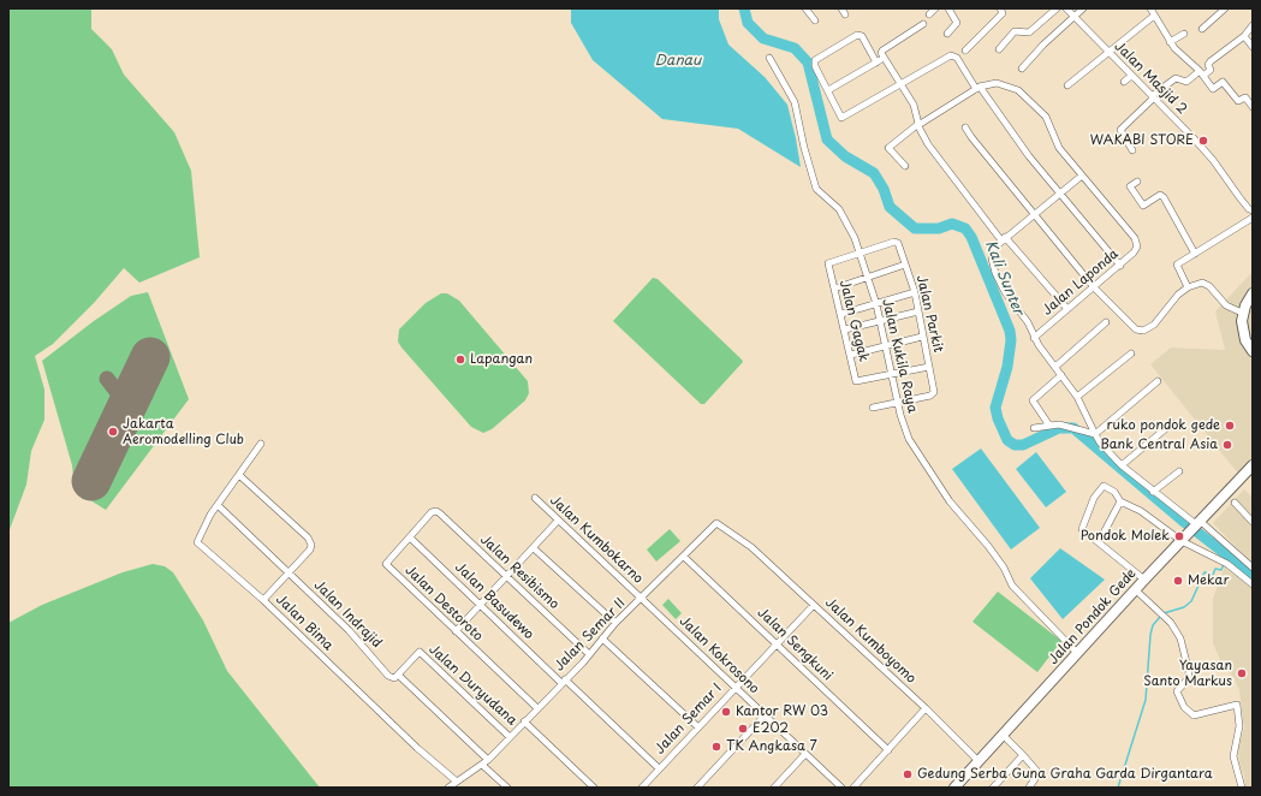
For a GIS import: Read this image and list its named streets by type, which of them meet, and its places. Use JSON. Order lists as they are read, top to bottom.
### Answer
{
  "streets": {
    "main road": ["Jalan Pondok Gede"],
    "street": [
      "Jalan Masjid 2",
      "Jalan Laponda",
      "Jalan Parkit",
      "Jalan Gagak",
      "Jalan Kukila Raya",
      "Jalan Kumbokarno",
      "Jalan Resibismo",
      "Jalan Basudewo",
      "Jalan Destoroto",
      "Jalan Indrajid",
      "Jalan Bima",
      "Jalan Semar II",
      "Jalan Kumboyomo",
      "Jalan Sengkuni",
      "Jalan Kokrosono",
      "Jalan Duryudana",
      "Jalan Semar I"
    ]
  },
  "crossings": [
    ["Jalan Parkit", "Jalan Gagak"],
    ["Jalan Parkit", "Jalan Kukila Raya"],
    ["Jalan Gagak", "Jalan Kukila Raya"],
    ["Jalan Kukila Raya", "Jalan Pondok Gede"],
    ["Jalan Kumbokarno", "Jalan Semar II"],
    ["Jalan Kumbokarno", "Jalan Kokrosono"],
    ["Jalan Resibismo", "Jalan Destoroto"],
    ["Jalan Resibismo", "Jalan Semar II"],
    ["Jalan Basudewo", "Jalan Destoroto"],
    ["Jalan Basudewo", "Jalan Semar II"],
    ["Jalan Basudewo", "Jalan Semar I"],
    ["Jalan Destoroto", "Jalan Semar II"],
    ["Jalan Indrajid", "Jalan Semar II"],
    ["Jalan Indrajid", "Jalan Duryudana"],
    ["Jalan Pondok Gede", "Jalan Kumboyomo"],
    ["Jalan Semar II", "Jalan Kumboyomo"],
    ["Jalan Semar II", "Jalan Sengkuni"],
    ["Jalan Semar II", "Jalan Kokrosono"],
    ["Jalan Semar II", "Jalan Duryudana"],
    ["Jalan Kumboyomo", "Jalan Semar I"],
    ["Jalan Sengkuni", "Jalan Semar I"],
    ["Jalan Kokrosono", "Jalan Semar I"]
  ],
  "water": ["Danau", "Kali Sunter"],
  "places": [
    "WAKABI STORE",
    "Lapangan",
    "ruko pondok gede",
    "Jakarta Aeromodelling Club",
    "Bank Central Asia",
    "Pondok Molek",
    "Mekar",
    "Yayasan Santo Markus",
    "Kantor RW 03",
    "E202",
    "TK Angkasa 7",
    "Gedung Serba Guna Graha Garda Dirgantara"
  ]
}
